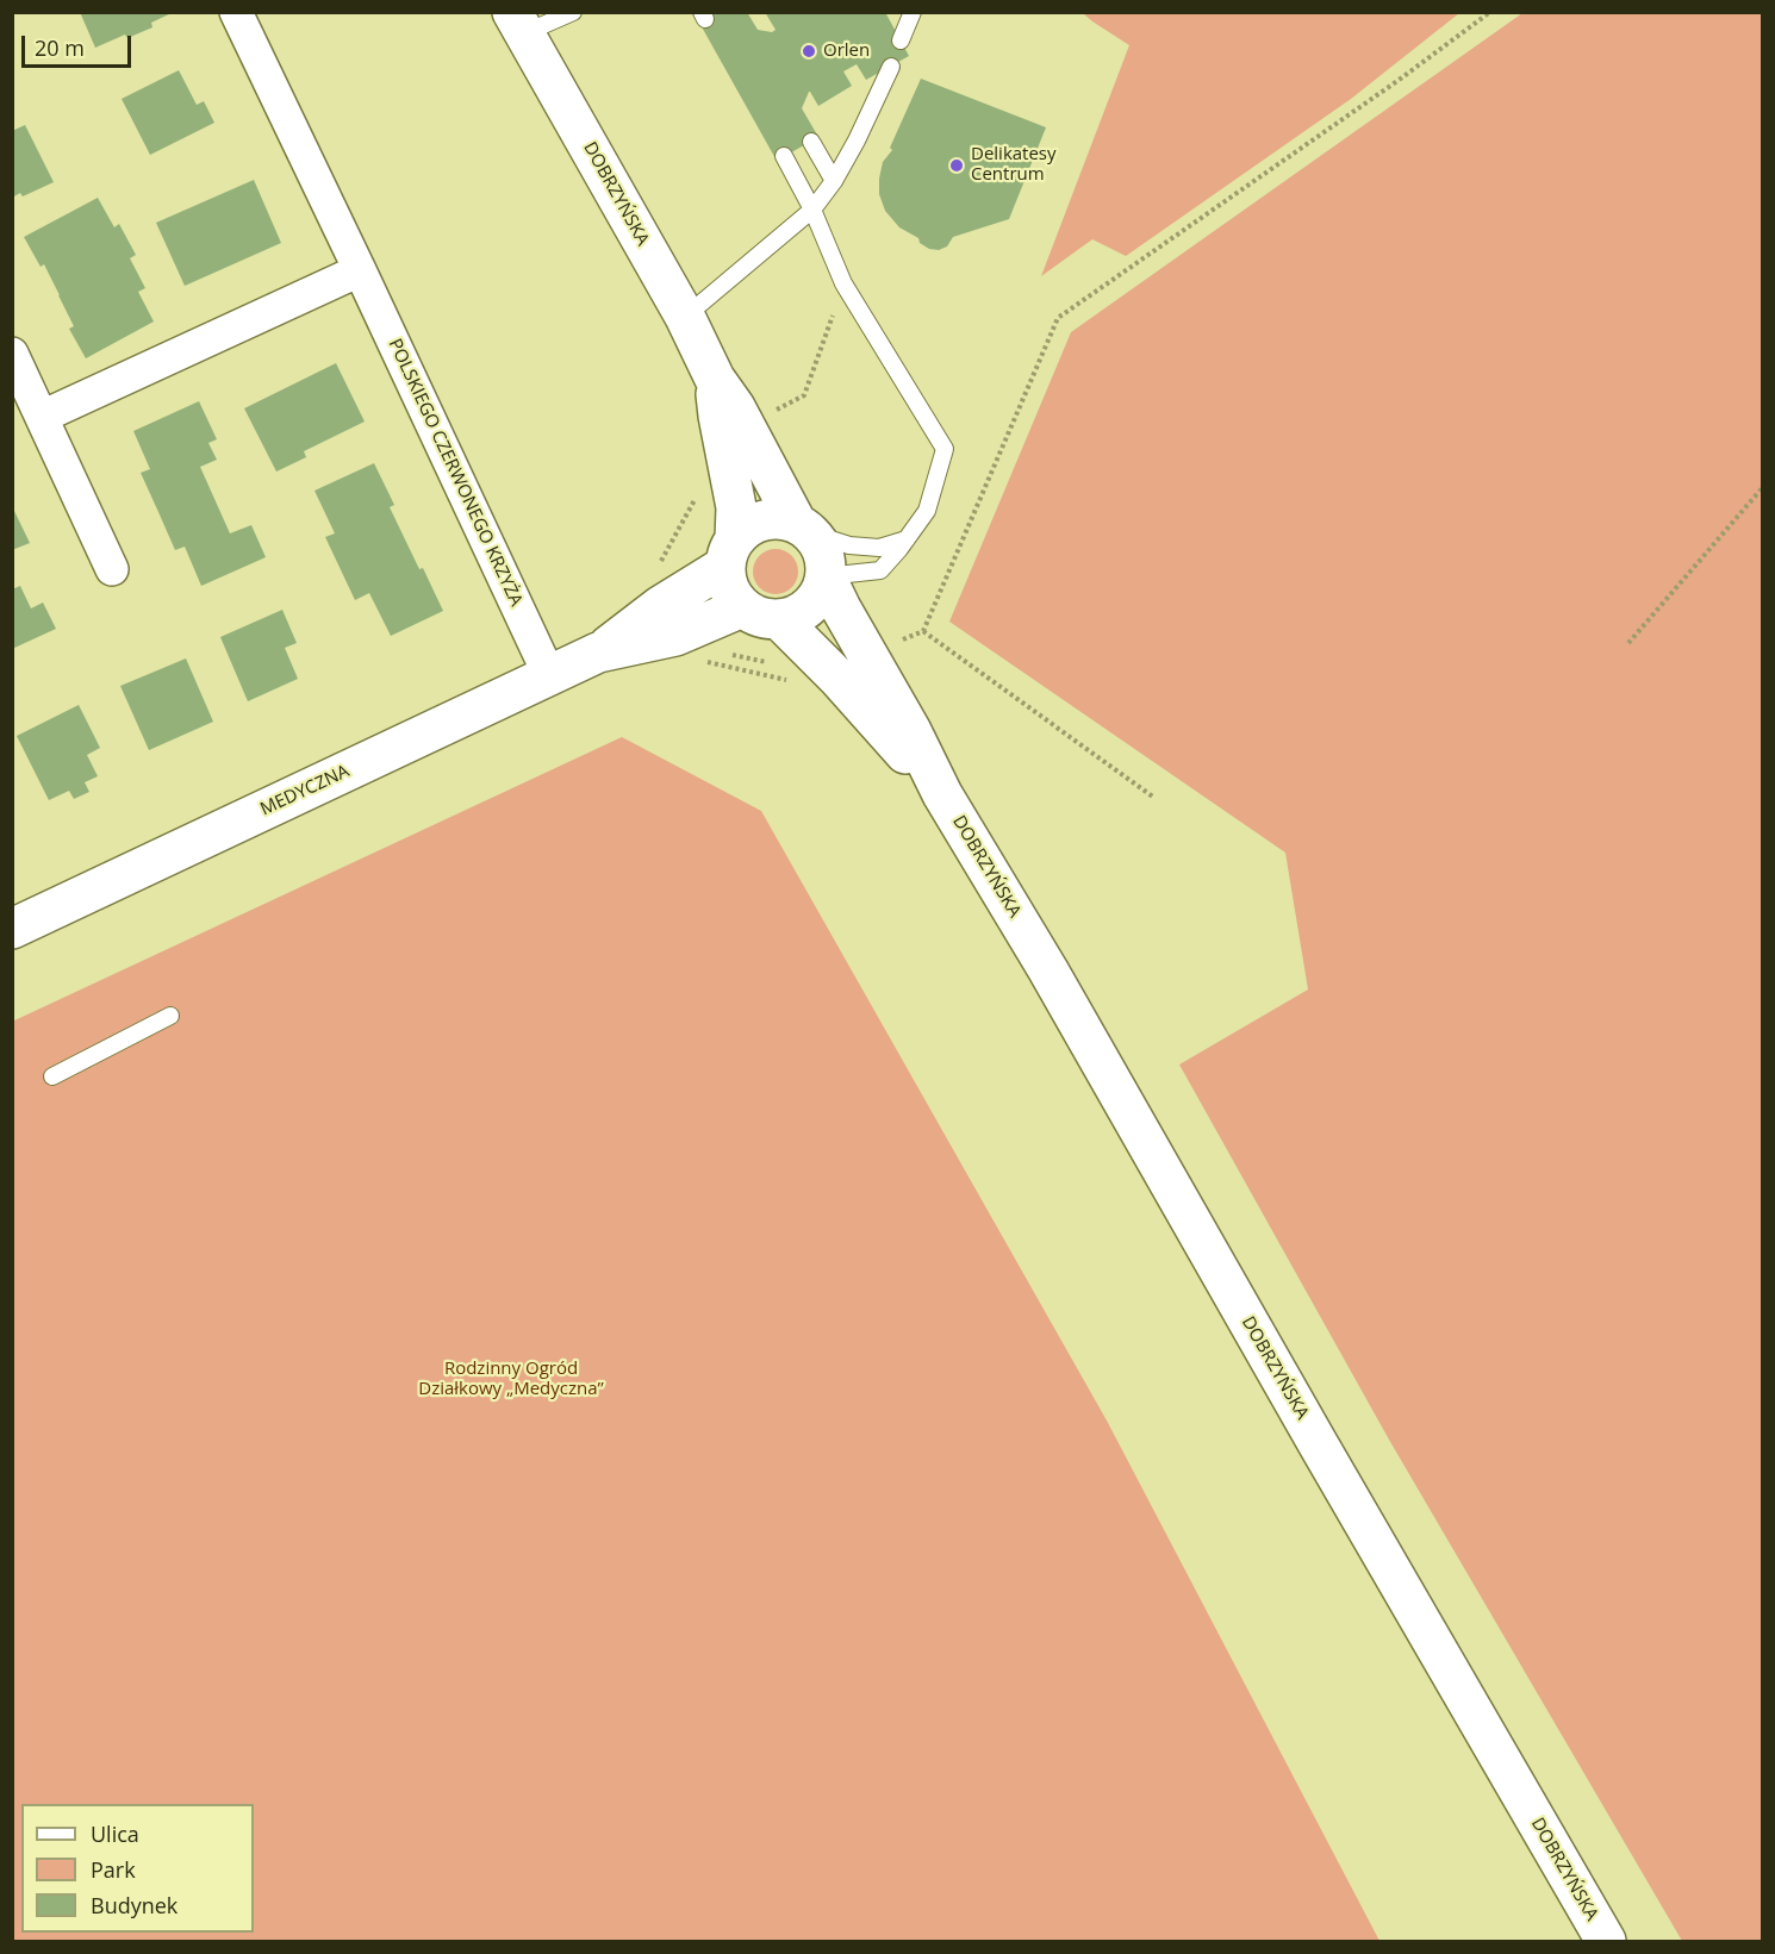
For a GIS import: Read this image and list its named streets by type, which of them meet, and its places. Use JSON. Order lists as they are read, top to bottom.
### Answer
{
  "streets": {
    "main road": ["DOBRZYŃSKA", "MEDYCZNA"],
    "street": ["POLSKIEGO CZERWONEGO KRZYŻA"]
  },
  "crossings": [
    ["DOBRZYŃSKA", "MEDYCZNA"],
    ["POLSKIEGO CZERWONEGO KRZYŻA", "MEDYCZNA"]
  ],
  "parks": ["Rodzinny Ogród Działkowy „Medyczna”"],
  "places": ["Orlen", "Delikatesy Centrum"],
  "legend": ["Ulica", "Park", "Budynek"],
  "scale_bar": "20 m"
}
